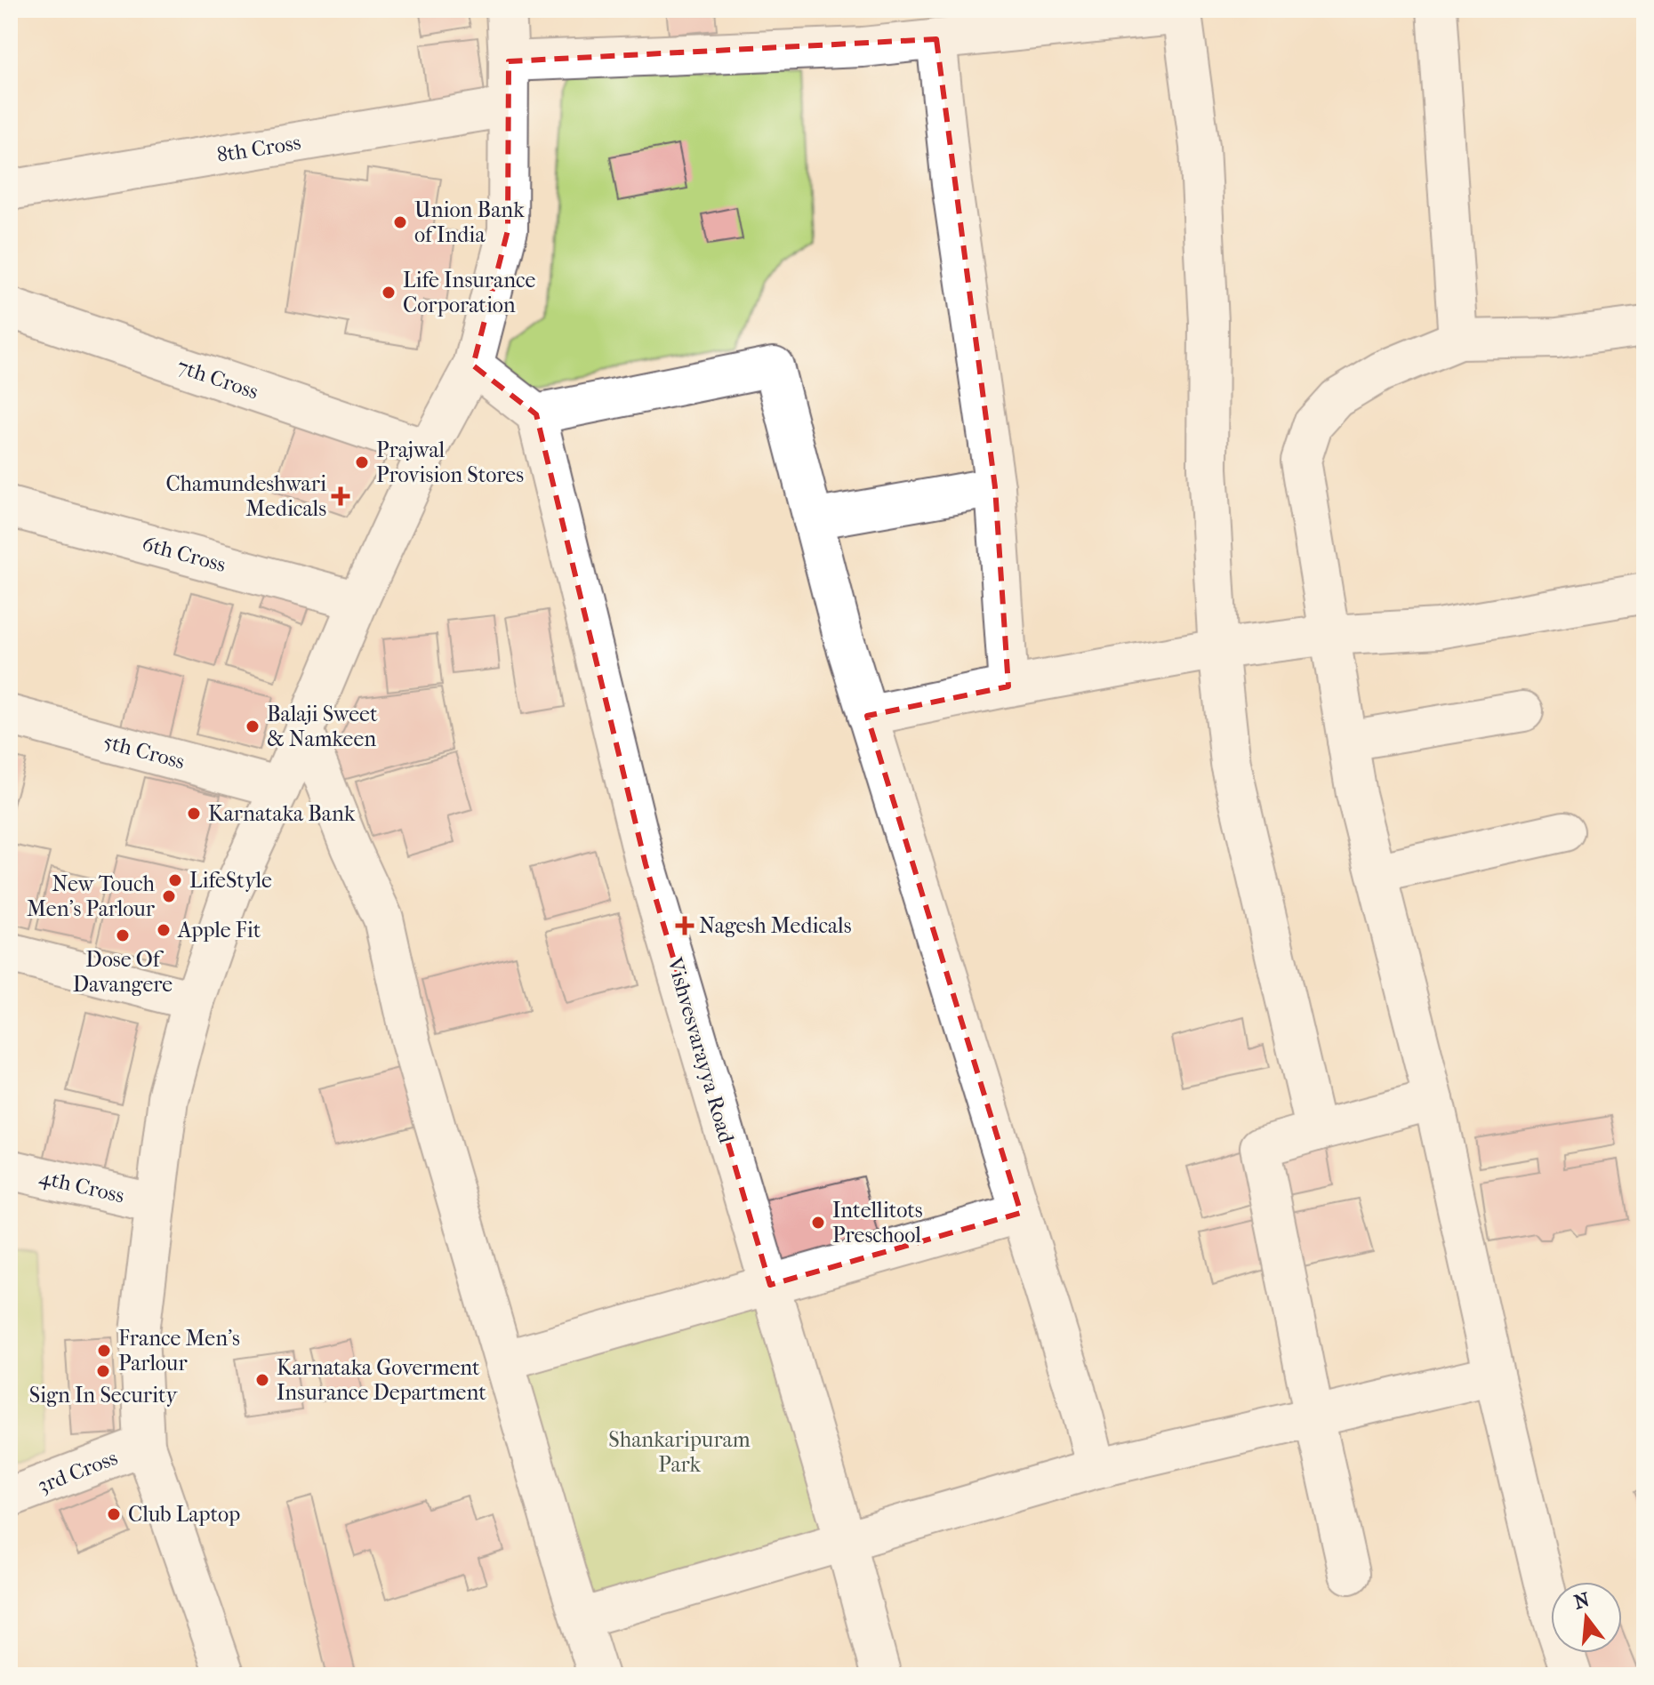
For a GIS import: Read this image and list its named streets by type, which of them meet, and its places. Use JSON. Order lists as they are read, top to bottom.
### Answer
{
  "streets": {
    "street": [
      "8th Cross",
      "7th Cross",
      "6th Cross",
      "5th Cross",
      "Vishvesvarayya Road",
      "4th Cross",
      "3rd Cross"
    ]
  },
  "parks": ["Shankaripuram Park"],
  "places": {
    "other": [
      "Union Bank of India",
      "Life Insurance Corporation",
      "Prajwal Provision Stores",
      "Balaji Sweet & Namkeen",
      "Karnataka Bank",
      "LifeStyle",
      "New Touch Men's Parlour",
      "Apple Fit",
      "Dose Of Davangere",
      "Intellitots Preschool",
      "France Men's Parlour",
      "Sign In Security",
      "Karnataka Goverment Insurance Department",
      "Club Laptop"
    ],
    "health": ["Chamundeshwari Medicals", "Nagesh Medicals"]
  },
  "north": "top"
}
